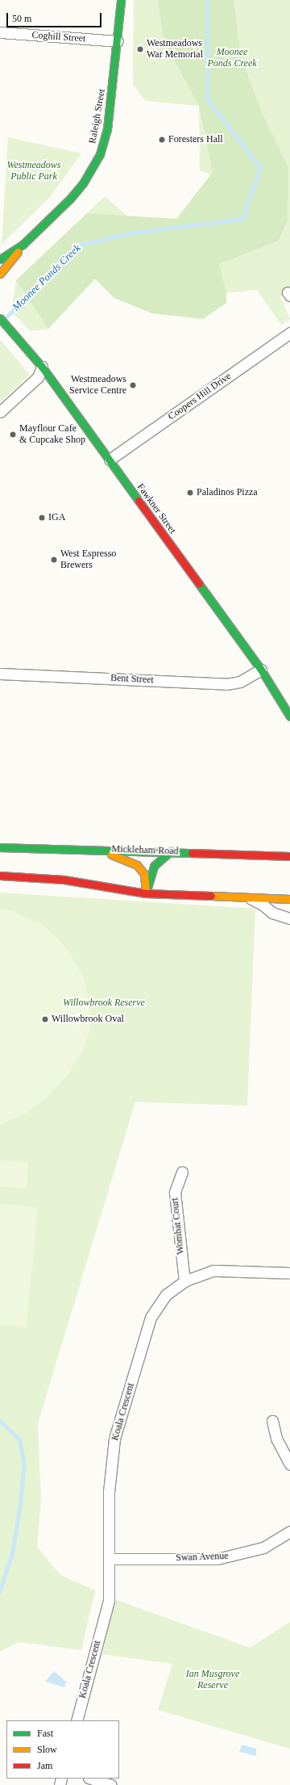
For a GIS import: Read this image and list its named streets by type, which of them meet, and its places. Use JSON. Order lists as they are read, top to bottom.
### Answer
{
  "streets": {
    "street": [
      "Coghill Street",
      "Raleigh Street",
      "Coopers Hill Drive",
      "Fawkner Street",
      "Bent Street",
      "Mickleham Road",
      "Wombat Court",
      "Koala Crescent",
      "Swan Avenue"
    ]
  },
  "crossings": [
    ["Coghill Street", "Raleigh Street"],
    ["Coopers Hill Drive", "Fawkner Street"],
    ["Fawkner Street", "Bent Street"],
    ["Wombat Court", "Koala Crescent"],
    ["Koala Crescent", "Swan Avenue"]
  ],
  "water": ["Moonee Ponds Creek"],
  "parks": [
    "Moonee Ponds Creek",
    "Westmeadows Public Park",
    "Willowbrook Reserve",
    "Ian Musgrove Reserve"
  ],
  "places": [
    "Westmeadows War Memorial",
    "Foresters Hall",
    "Westmeadows Service Centre",
    "Mayflour Cafe & Cupcake Shop",
    "Paladinos Pizza",
    "IGA",
    "West Espresso Brewers",
    "Willowbrook Oval"
  ],
  "legend": ["Fast", "Slow", "Jam"],
  "scale_bar": "50 m"
}
